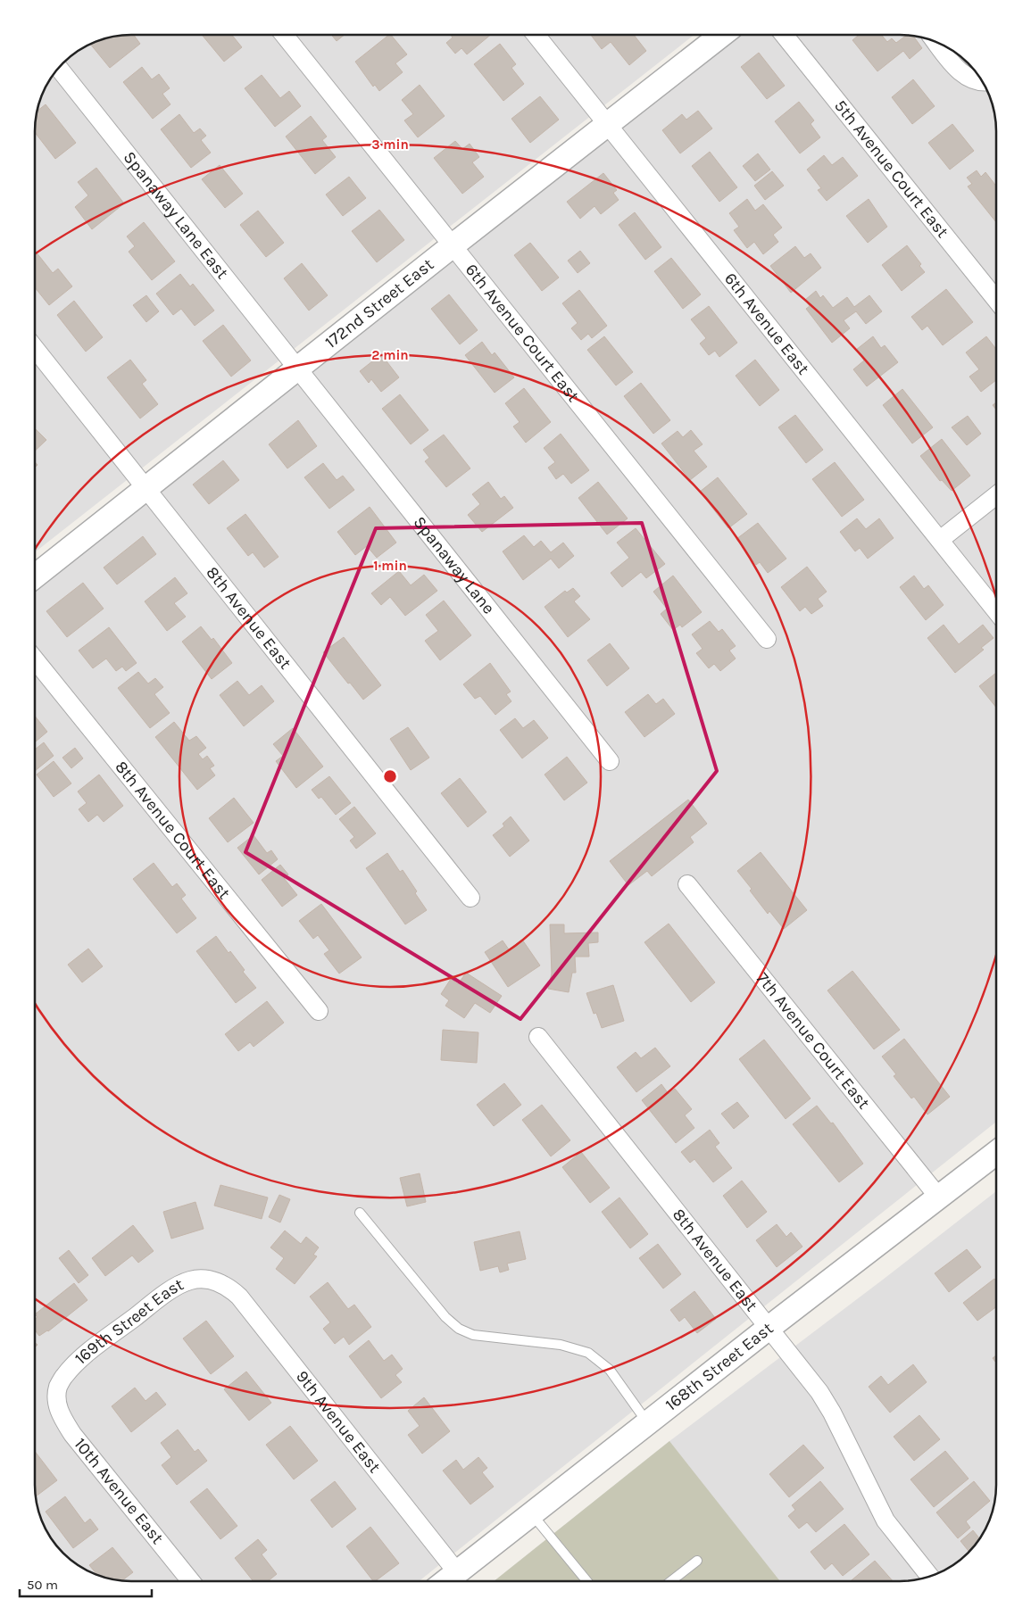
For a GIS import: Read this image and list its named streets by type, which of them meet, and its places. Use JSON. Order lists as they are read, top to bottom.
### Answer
{
  "streets": {
    "street": [
      "5th Avenue Court East",
      "Spanaway Lane East",
      "172nd Street East",
      "6th Avenue East",
      "6th Avenue Court East",
      "Spanaway Lane",
      "8th Avenue East",
      "8th Avenue Court East",
      "7th Avenue Court East",
      "169th Street East",
      "168th Street East",
      "9th Avenue East",
      "10th Avenue East"
    ]
  },
  "crossings": [
    ["Spanaway Lane East", "172nd Street East"],
    ["Spanaway Lane East", "Spanaway Lane"],
    ["172nd Street East", "6th Avenue East"],
    ["172nd Street East", "6th Avenue Court East"],
    ["172nd Street East", "Spanaway Lane"],
    ["172nd Street East", "8th Avenue East"],
    ["8th Avenue East", "168th Street East"],
    ["7th Avenue Court East", "168th Street East"],
    ["169th Street East", "9th Avenue East"],
    ["169th Street East", "10th Avenue East"],
    ["168th Street East", "9th Avenue East"]
  ],
  "scale_bar": "50 m",
  "rings": ["3 min", "2 min", "1 min"]
}
